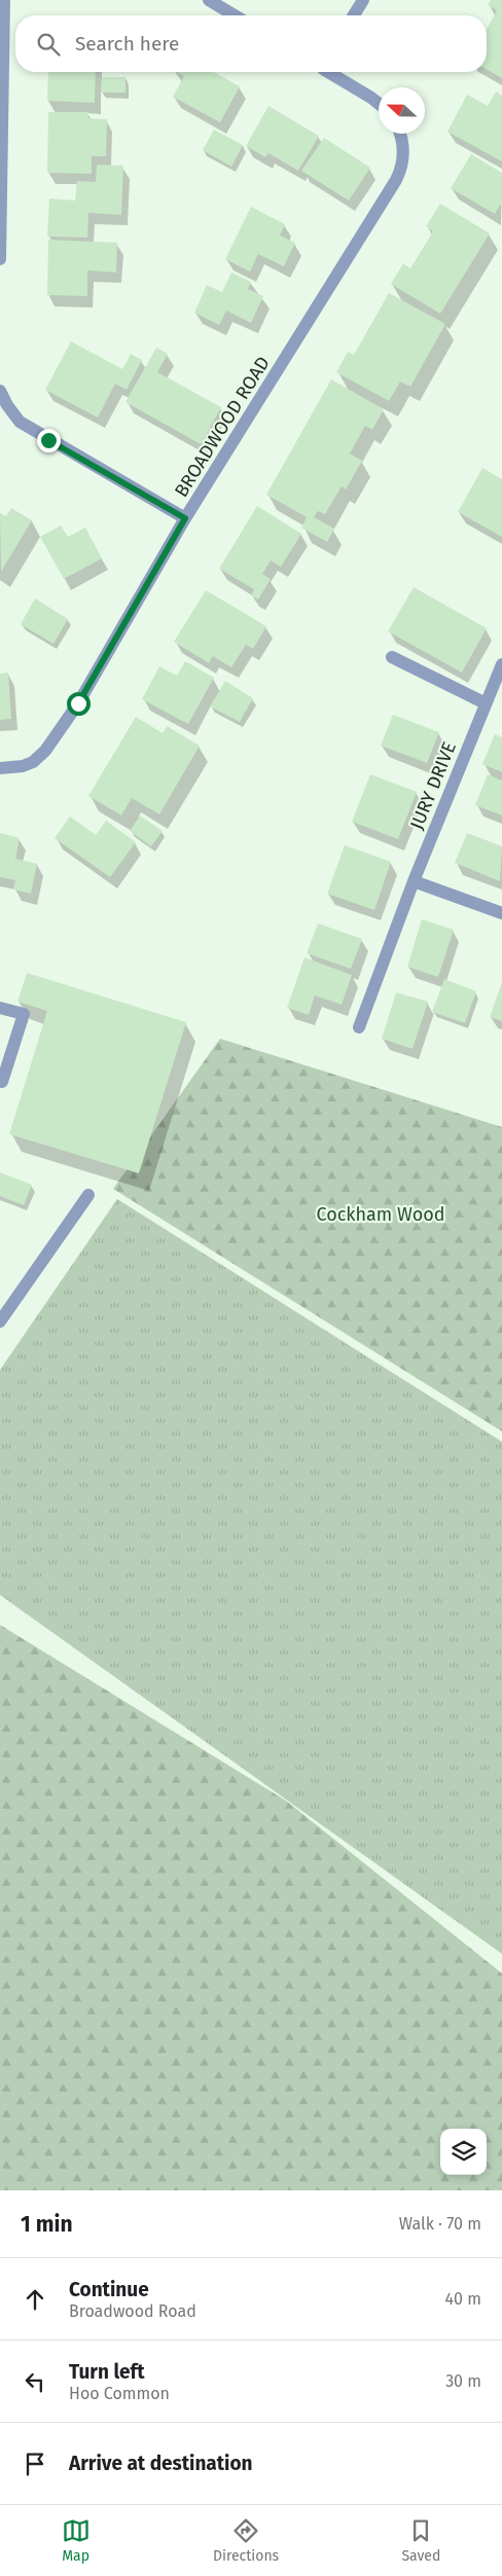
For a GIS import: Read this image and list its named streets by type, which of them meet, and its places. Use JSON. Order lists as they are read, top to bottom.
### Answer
{
  "streets": {
    "street": ["BROADWOOD ROAD", "JURY DRIVE"]
  },
  "parks": ["Cockham Wood"],
  "north": "left",
  "page": {
    "search": "Search here",
    "heading": ["1 min", "Walk · 70 m"],
    "list": [
      ["Continue", "Broadwood Road", "40 m"],
      ["Turn left", "Hoo Common", "30 m"],
      "Arrive at destination"
    ],
    "nav": ["Map", "Directions", "Saved"]
  }
}
